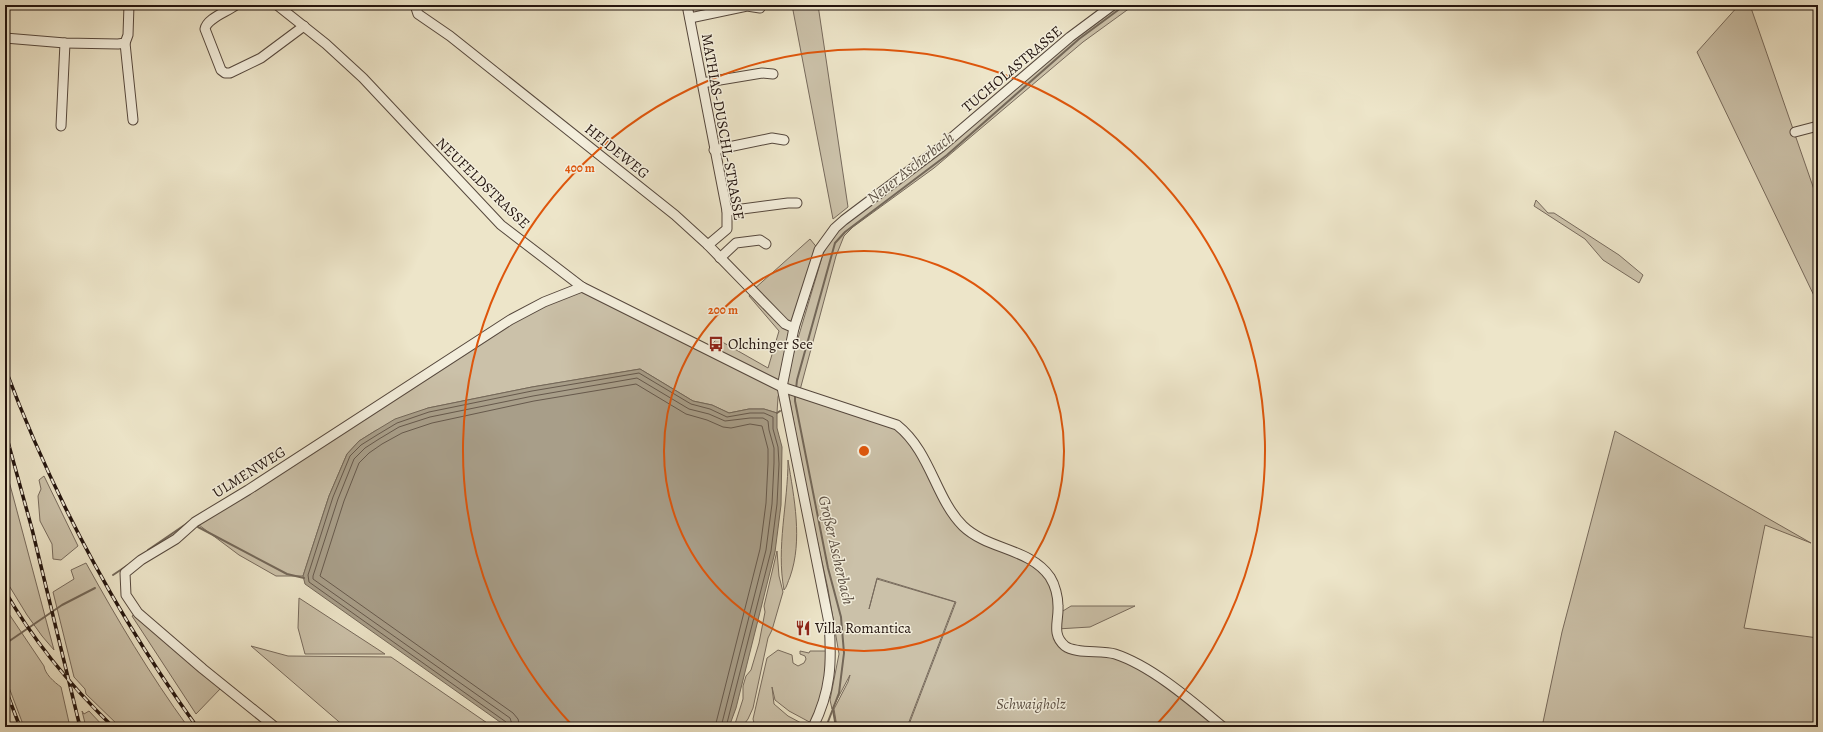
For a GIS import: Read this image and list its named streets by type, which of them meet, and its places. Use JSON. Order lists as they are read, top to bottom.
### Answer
{
  "streets": {
    "street": [
      "TUCHOLASTRASSE",
      "MATHIAS-DUSCHL-STRASSE",
      "HEIDEWEG",
      "NEUFELDSTRASSE",
      "ULMENWEG"
    ]
  },
  "crossings": [
    ["TUCHOLASTRASSE", "HEIDEWEG"],
    ["TUCHOLASTRASSE", "NEUFELDSTRASSE"],
    ["MATHIAS-DUSCHL-STRASSE", "HEIDEWEG"],
    ["NEUFELDSTRASSE", "ULMENWEG"]
  ],
  "water": ["Neuer Ascherbach", "Großer Ascherbach"],
  "parks": ["Schwaigholz"],
  "places": {
    "bus stop": ["Olchinger See"],
    "restaurant": ["Villa Romantica"]
  },
  "rings": ["400 m", "200 m"]
}
